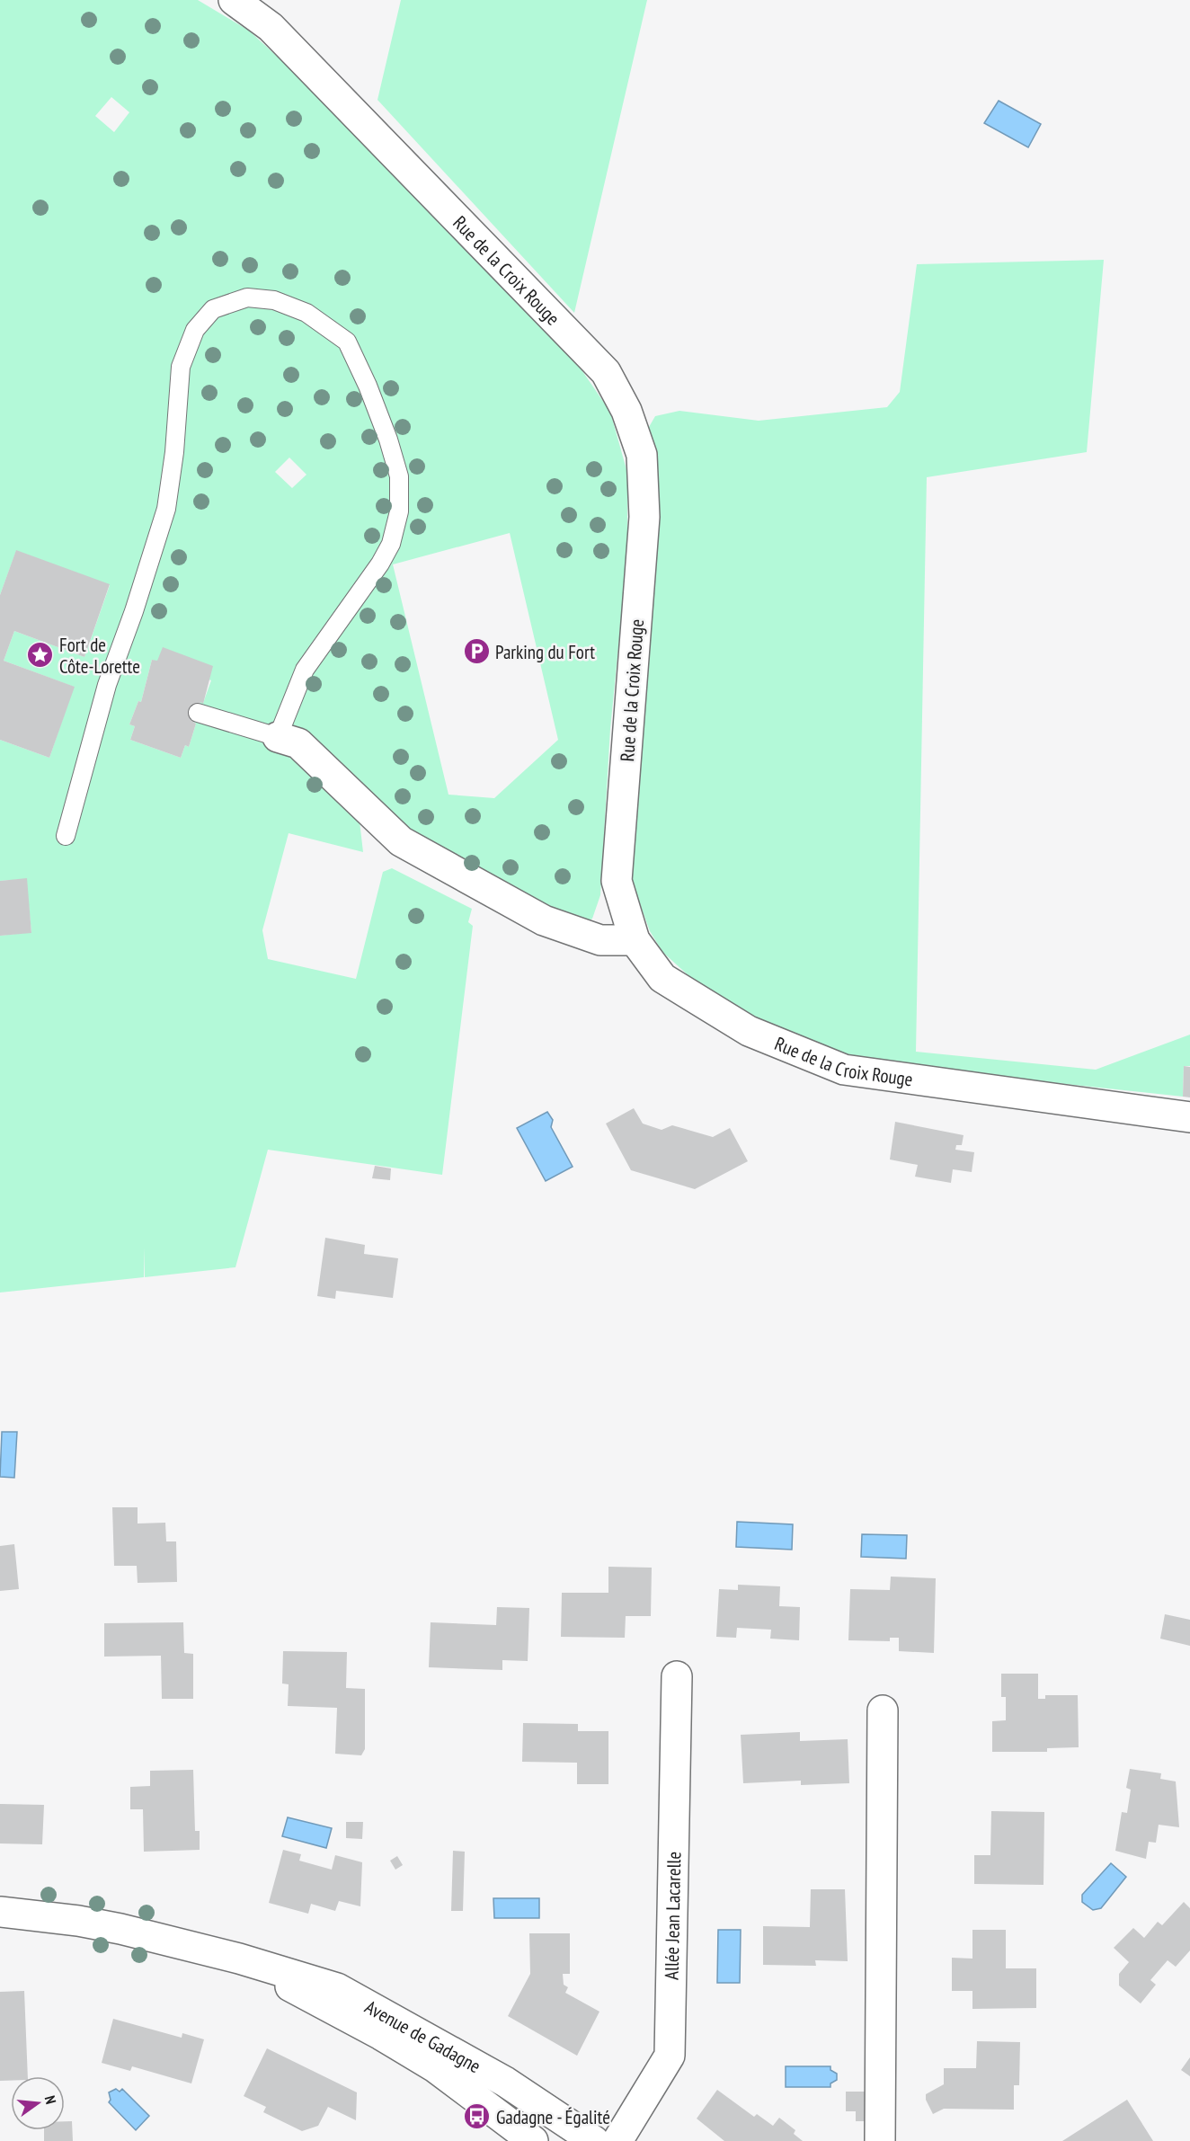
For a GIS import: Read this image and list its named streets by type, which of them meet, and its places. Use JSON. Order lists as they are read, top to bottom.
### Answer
{
  "streets": {
    "street": ["Rue de la Croix Rouge", "Allée Jean Lacarelle", "Avenue de Gadagne"]
  },
  "places": {
    "parking": ["Parking du Fort"],
    "place": ["Fort de Côte-Lorette"],
    "bus stop": ["Gadagne - Égalité"]
  },
  "north": "right"
}
